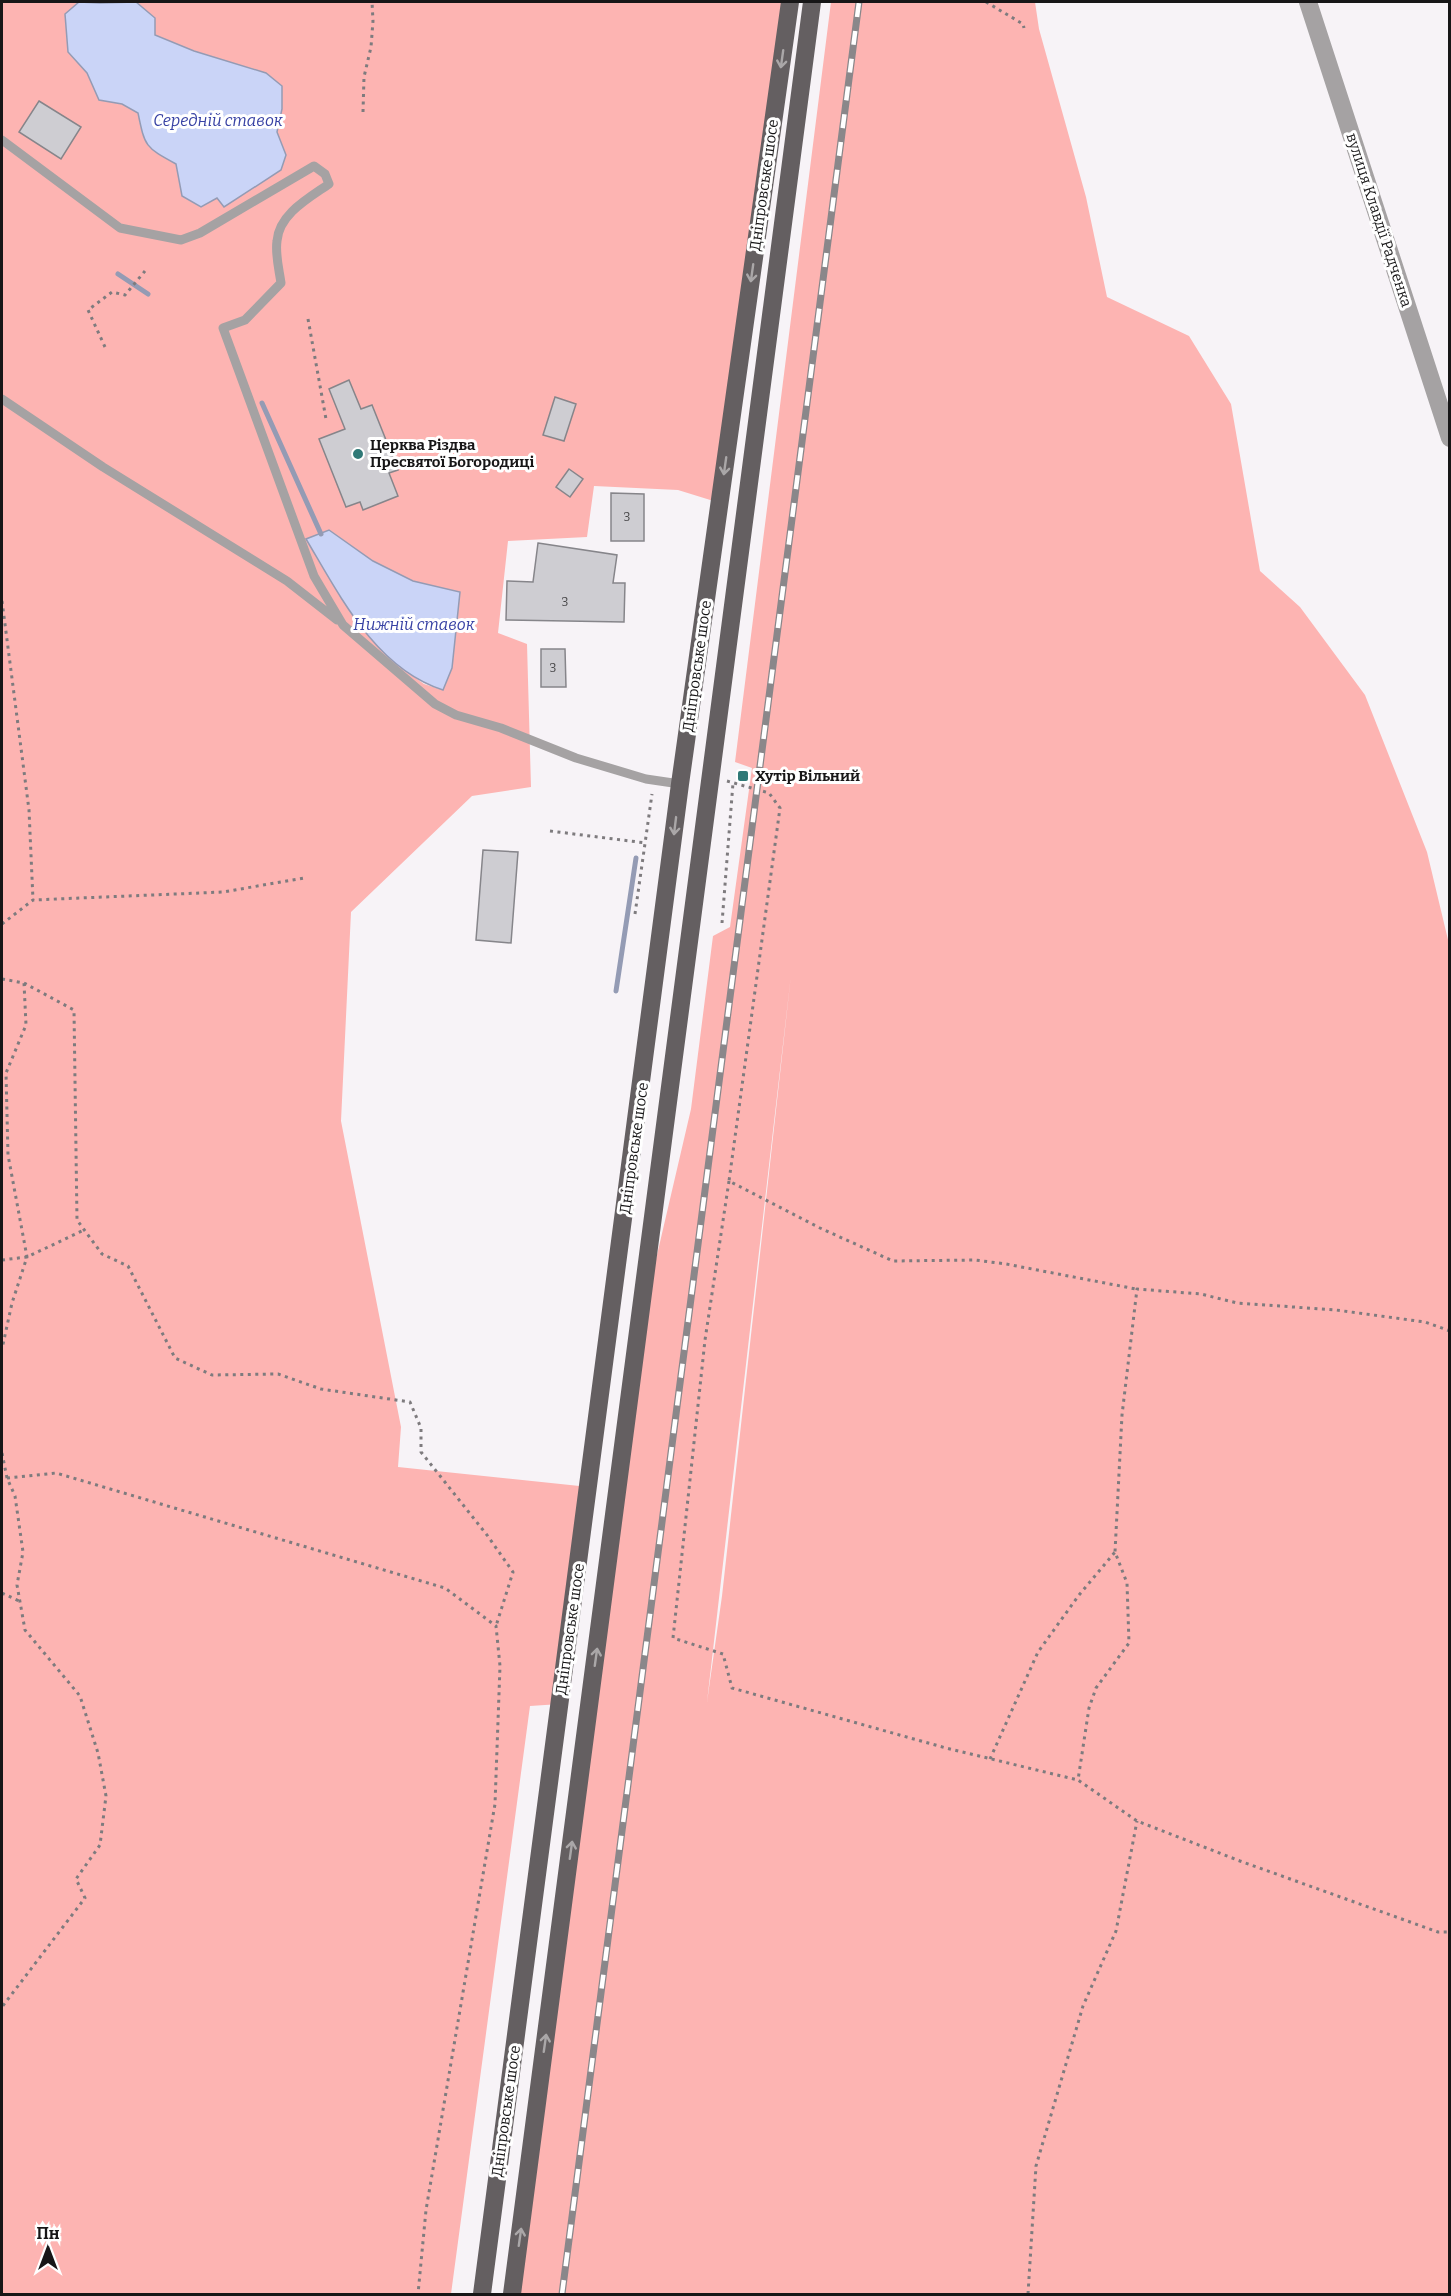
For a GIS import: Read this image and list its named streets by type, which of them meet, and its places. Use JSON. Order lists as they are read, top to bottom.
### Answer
{
  "streets": {
    "main road": ["Дніпровське шосе"],
    "street": ["вулиця Клавдії Радченка"]
  },
  "water": ["Середній ставок", "Нижній ставок"],
  "places": {
    "other": ["Церква Різдва Пресвятої Богородиці"],
    "transit": ["Хутір Вільний"]
  },
  "house_numbers": ["3", "3", "3"],
  "north": "top"
}
